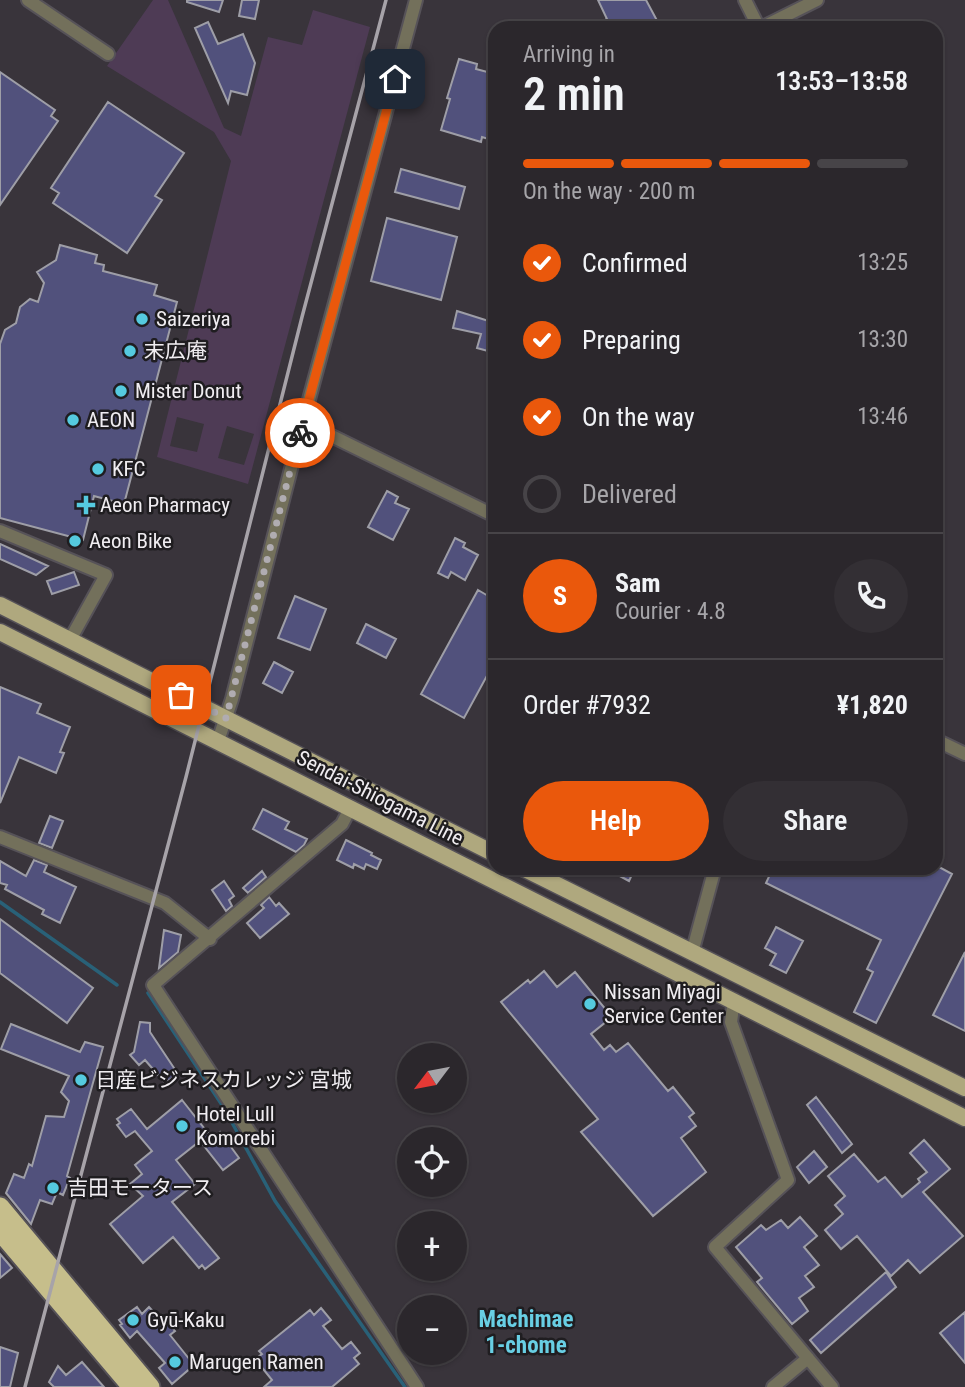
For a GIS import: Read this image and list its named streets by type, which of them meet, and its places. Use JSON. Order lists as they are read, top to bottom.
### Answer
{
  "streets": {
    "main road": ["Sendai-Shiogama Line"]
  },
  "districts": ["Machimae 1-chome"],
  "places": {
    "other": [
      "Saizeriya",
      "末広庵",
      "Mister Donut",
      "AEON",
      "KFC",
      "Aeon Bike",
      "Nissan Miyagi Service Center",
      "日産ビジネスカレッジ 宮城",
      "Hotel Lull Komorebi",
      "吉田モータース",
      "Gyū-Kaku",
      "Marugen Ramen"
    ],
    "health": ["Aeon Pharmacy"]
  },
  "north": "bottom left",
  "page": {
    "heading": ["2 min", "Arriving in", "13:53–13:58"],
    "panel": [
      "Sam",
      "Courier · 4.8",
      "Order #7932",
      "¥1,820"
    ],
    "bar": "On the way · 200 m",
    "list": [
      ["Confirmed", "13:25"],
      ["Preparing", "13:30"],
      ["On the way", "13:46"],
      "Delivered"
    ],
    "round": "S",
    "buttons": ["Help", "Share"],
    "map_buttons": ["+", "−"]
  }
}
